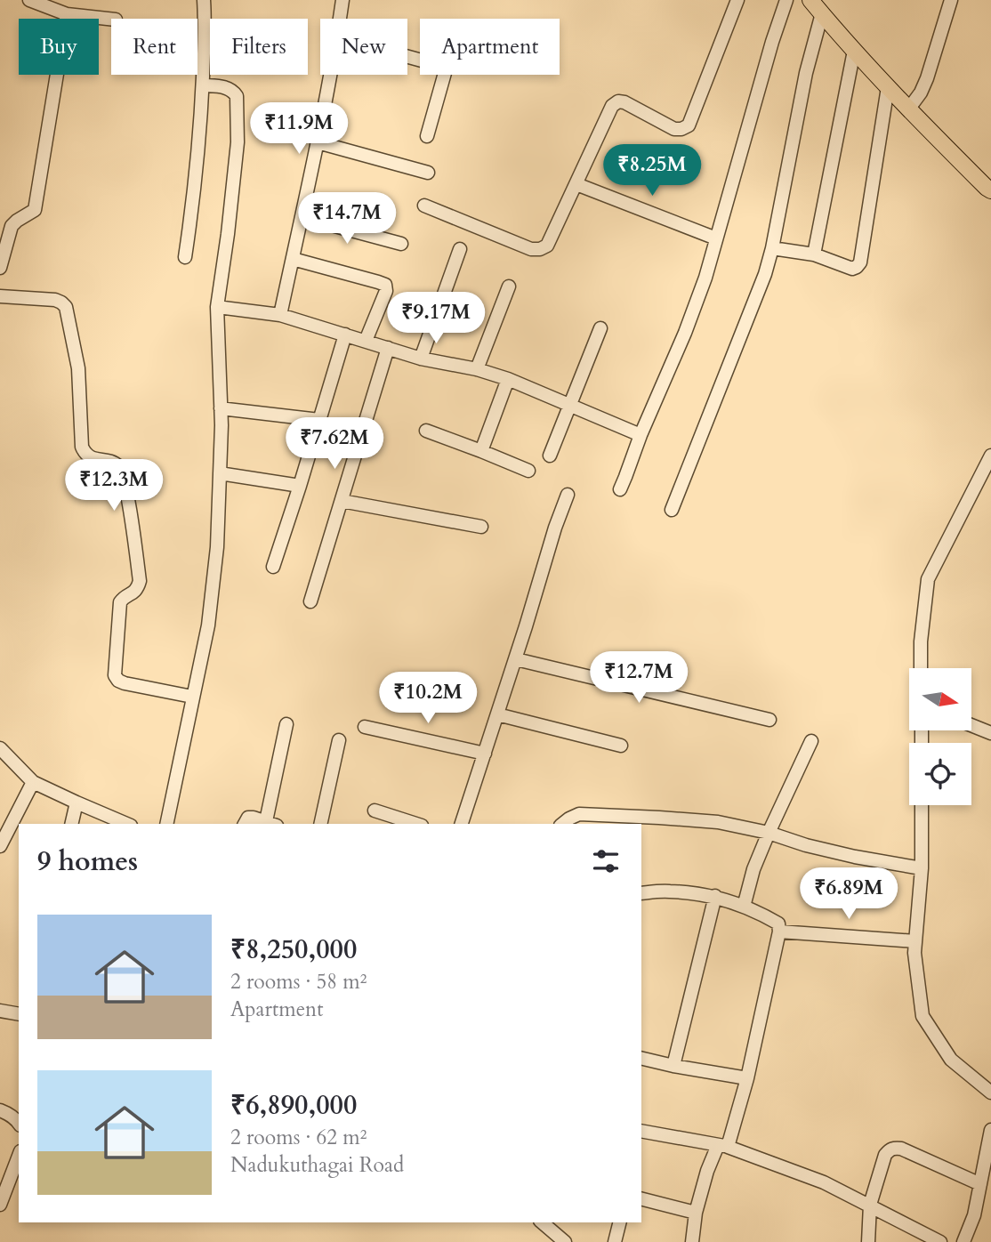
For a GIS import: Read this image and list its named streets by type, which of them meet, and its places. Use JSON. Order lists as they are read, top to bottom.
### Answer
{
  "north": "right",
  "page": {
    "chip": [
      "Buy",
      "Rent",
      "Filters",
      "New",
      "Apartment"
    ],
    "price": [
      "₹11.9M",
      "₹8.25M",
      "₹14.7M",
      "₹9.17M",
      "₹7.62M",
      "₹12.3M",
      "₹12.7M",
      "₹10.2M",
      "₹6.89M"
    ],
    "heading": "9 homes",
    "list": [
      {
        "name": "₹8,250,000",
        "note": "2 rooms · 58 m² · Apartment"
      },
      {
        "name": "₹6,890,000",
        "note": "2 rooms · 62 m² · Nadukuthagai Road"
      }
    ]
  }
}
